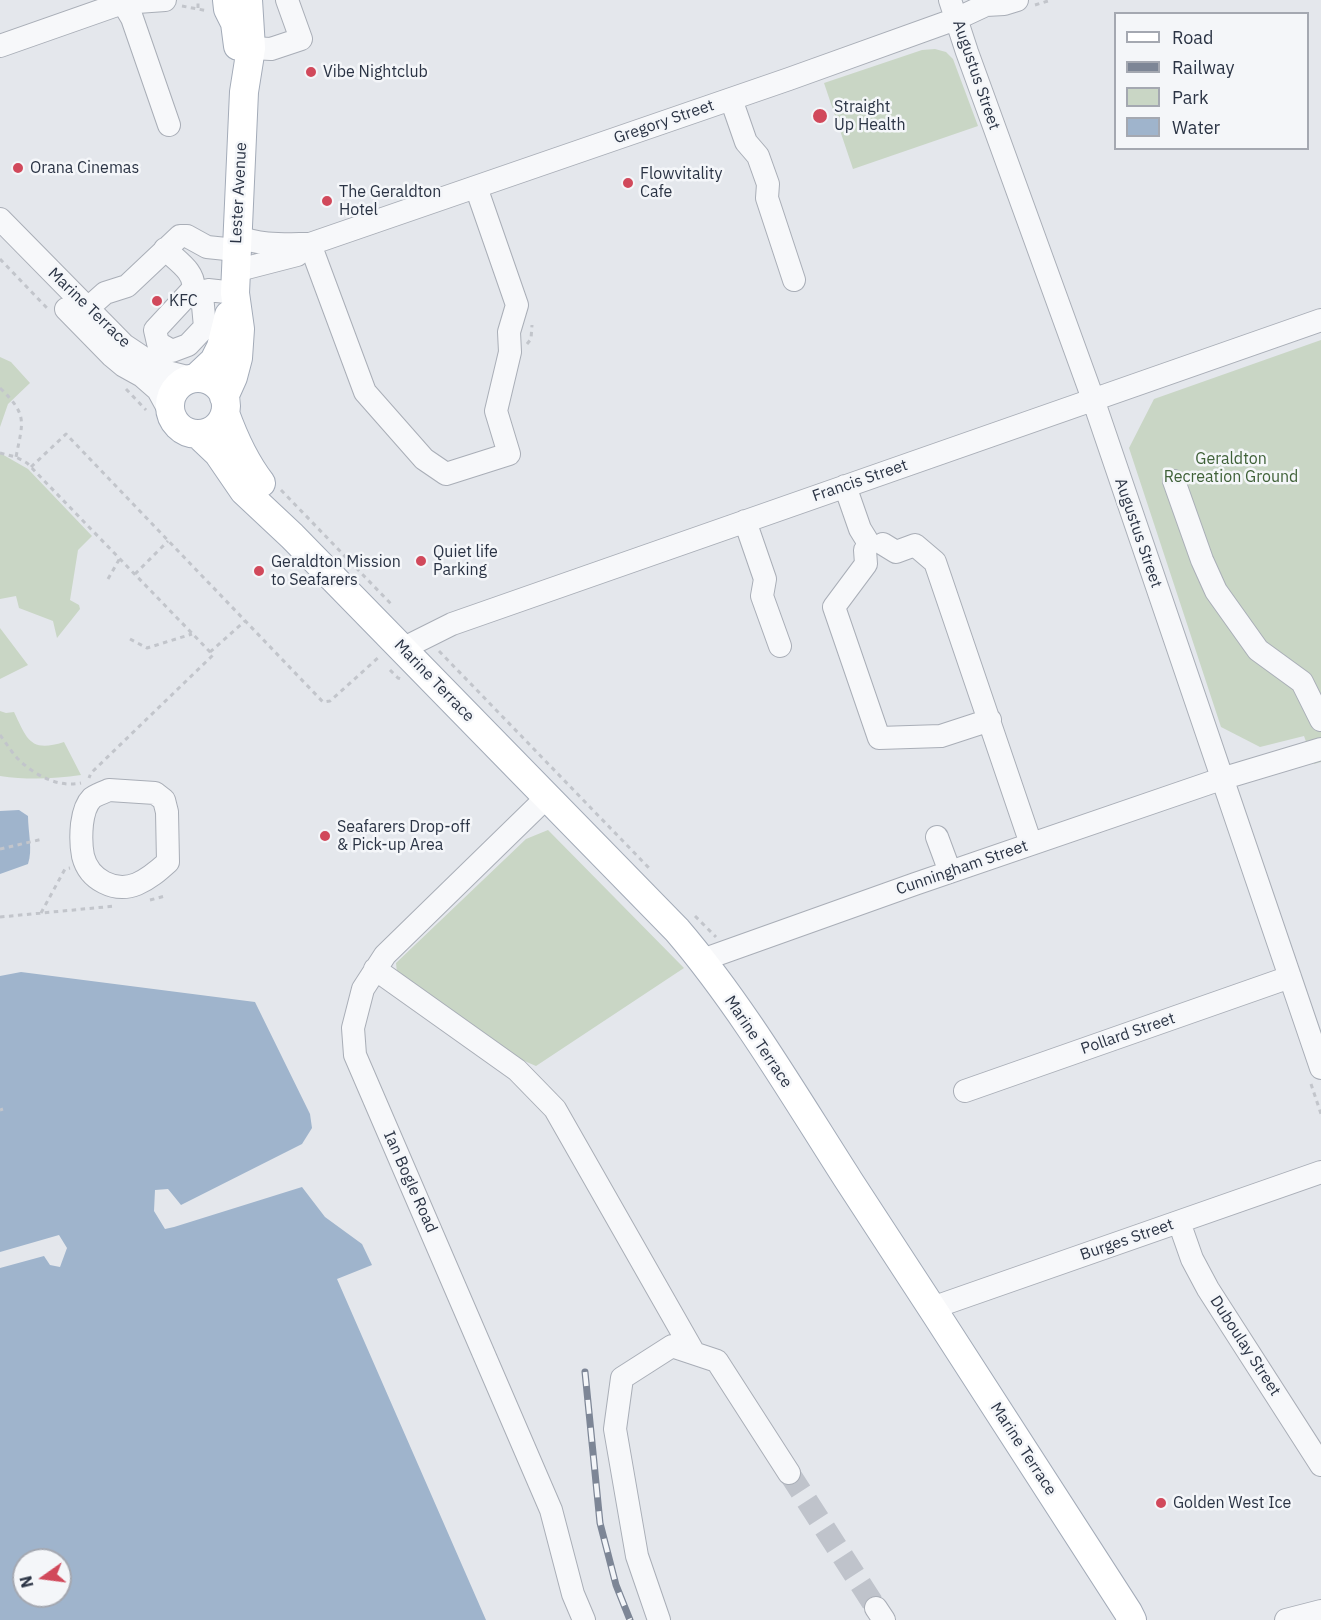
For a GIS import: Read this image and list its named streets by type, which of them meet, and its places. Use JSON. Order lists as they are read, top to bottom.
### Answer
{
  "streets": {
    "main road": ["Lester Avenue", "Marine Terrace"],
    "street": [
      "Augustus Street",
      "Gregory Street",
      "Francis Street",
      "Cunningham Street",
      "Pollard Street",
      "Ian Bogle Road",
      "Burges Street",
      "Duboulay Street"
    ]
  },
  "crossings": [
    ["Augustus Street", "Gregory Street"],
    ["Augustus Street", "Francis Street"],
    ["Augustus Street", "Cunningham Street"],
    ["Augustus Street", "Pollard Street"],
    ["Gregory Street", "Lester Avenue"],
    ["Lester Avenue", "Marine Terrace"],
    ["Marine Terrace", "Francis Street"],
    ["Marine Terrace", "Cunningham Street"],
    ["Marine Terrace", "Ian Bogle Road"],
    ["Marine Terrace", "Burges Street"],
    ["Burges Street", "Duboulay Street"]
  ],
  "parks": ["Geraldton Recreation Ground"],
  "places": [
    "Vibe Nightclub",
    "Straight Up Health",
    "Orana Cinemas",
    "Flowvitality Cafe",
    "The Geraldton Hotel",
    "KFC",
    "Quiet life Parking",
    "Geraldton Mission to Seafarers",
    "Seafarers Drop-off & Pick-up Area",
    "Golden West Ice"
  ],
  "legend": [
    "Road",
    "Railway",
    "Park",
    "Water"
  ],
  "north": "left"
}
